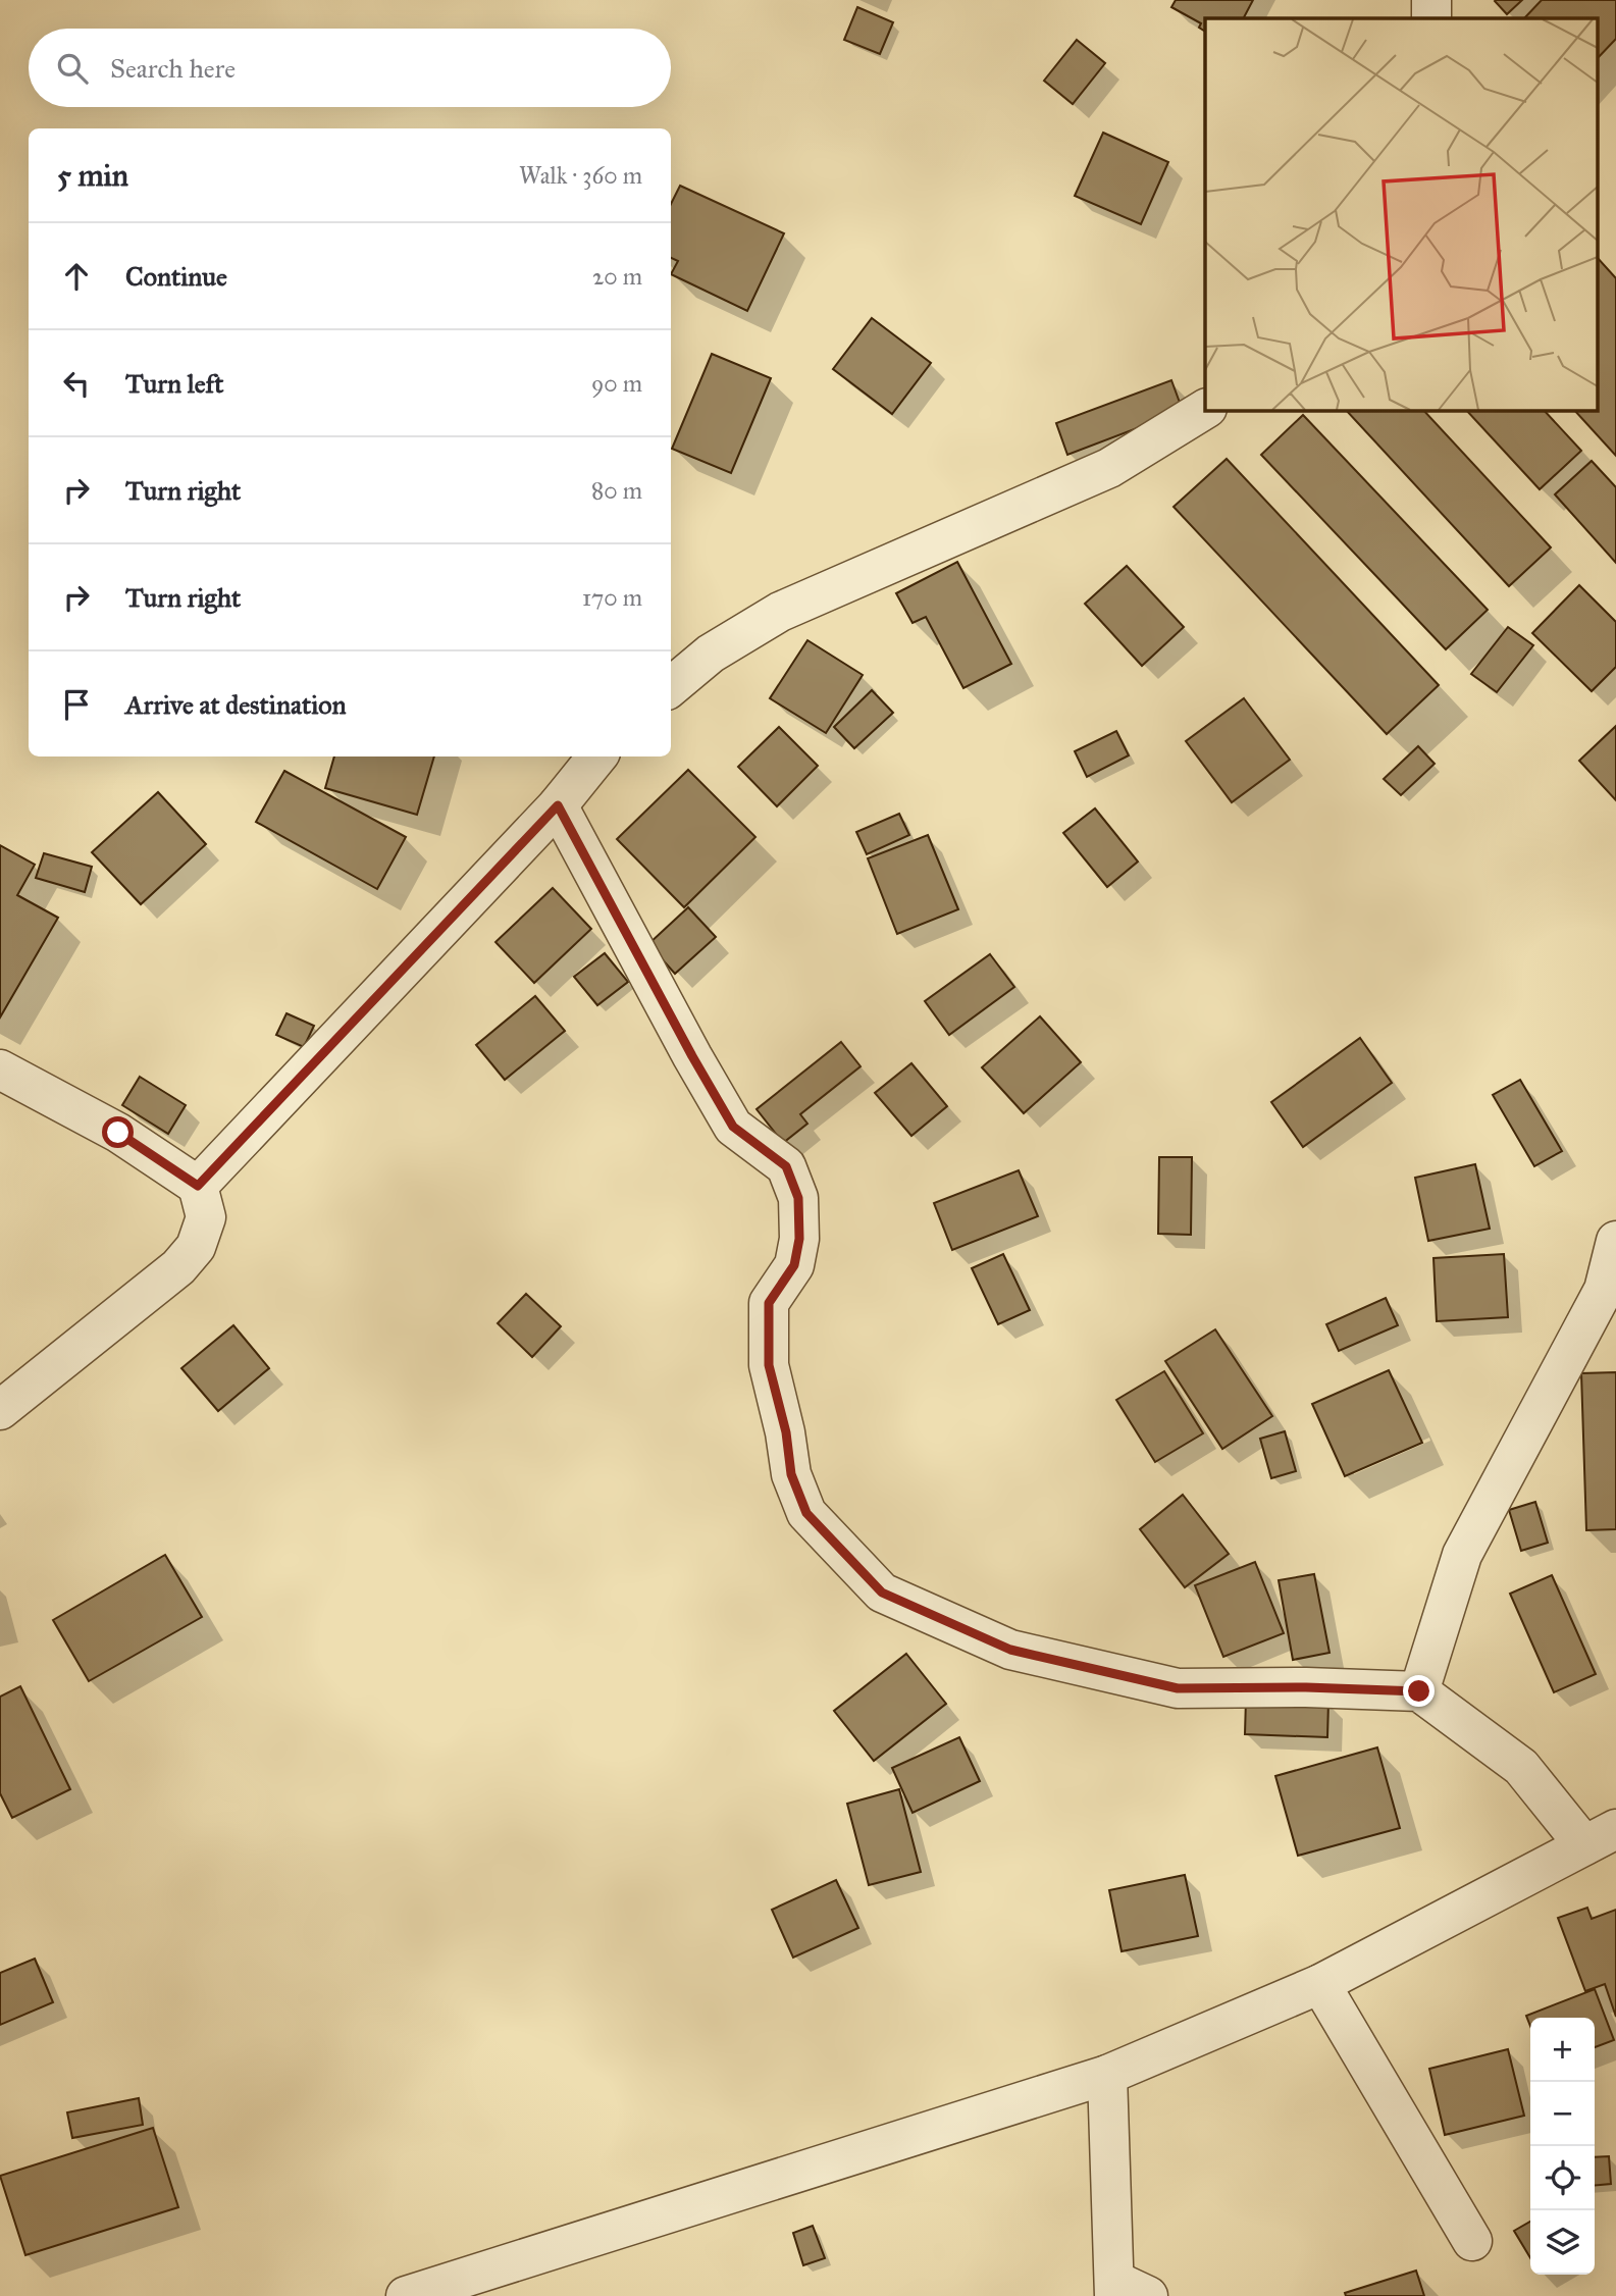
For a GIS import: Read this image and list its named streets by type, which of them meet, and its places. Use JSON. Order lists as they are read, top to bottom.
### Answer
{
  "page": {
    "search": "Search here",
    "heading": ["5 min", "Walk · 360 m"],
    "list": [
      ["Continue", "20 m"],
      ["Turn left", "90 m"],
      ["Turn right", "80 m"],
      ["Turn right", "170 m"],
      "Arrive at destination"
    ],
    "map_buttons": ["+", "−"]
  }
}
